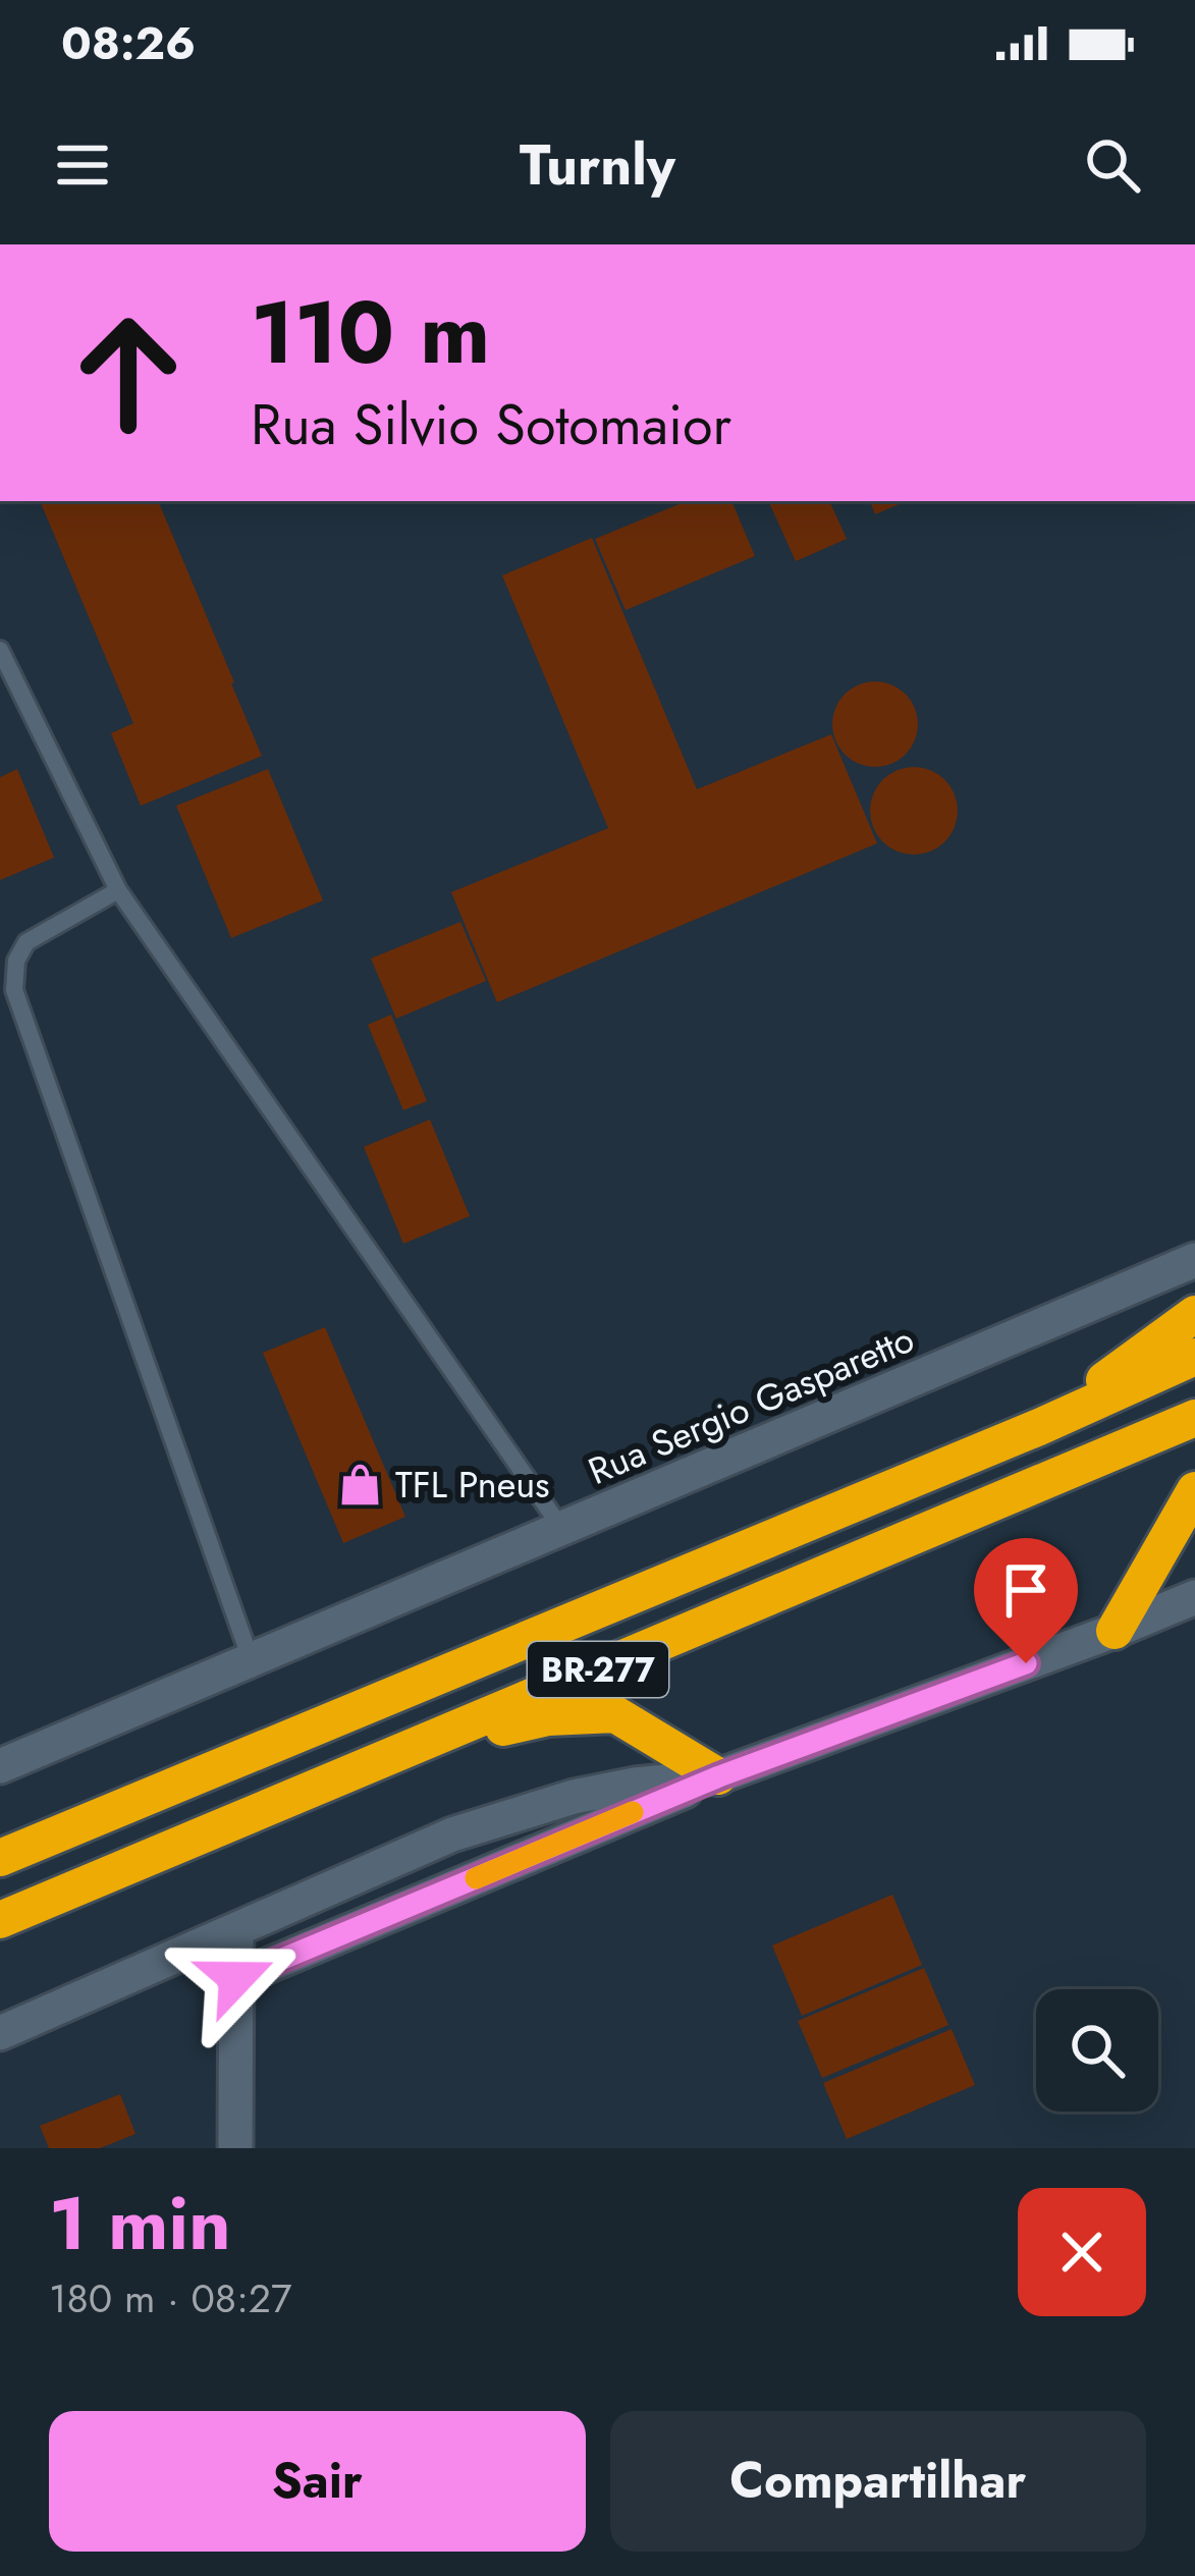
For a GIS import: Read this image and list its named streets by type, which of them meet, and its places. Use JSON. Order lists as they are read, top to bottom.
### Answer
{
  "streets": {
    "highway": ["BR-277"],
    "street": ["Rua Sergio Gasparetto"]
  },
  "places": {
    "shop": ["TFL Pneus"]
  },
  "page": {
    "status": "08:26",
    "header": "Turnly",
    "turn": ["110 m", "Rua Silvio Sotomaior"],
    "heading": ["1 min", "180 m · 08:27"],
    "buttons": ["Sair", "Compartilhar"]
  }
}
